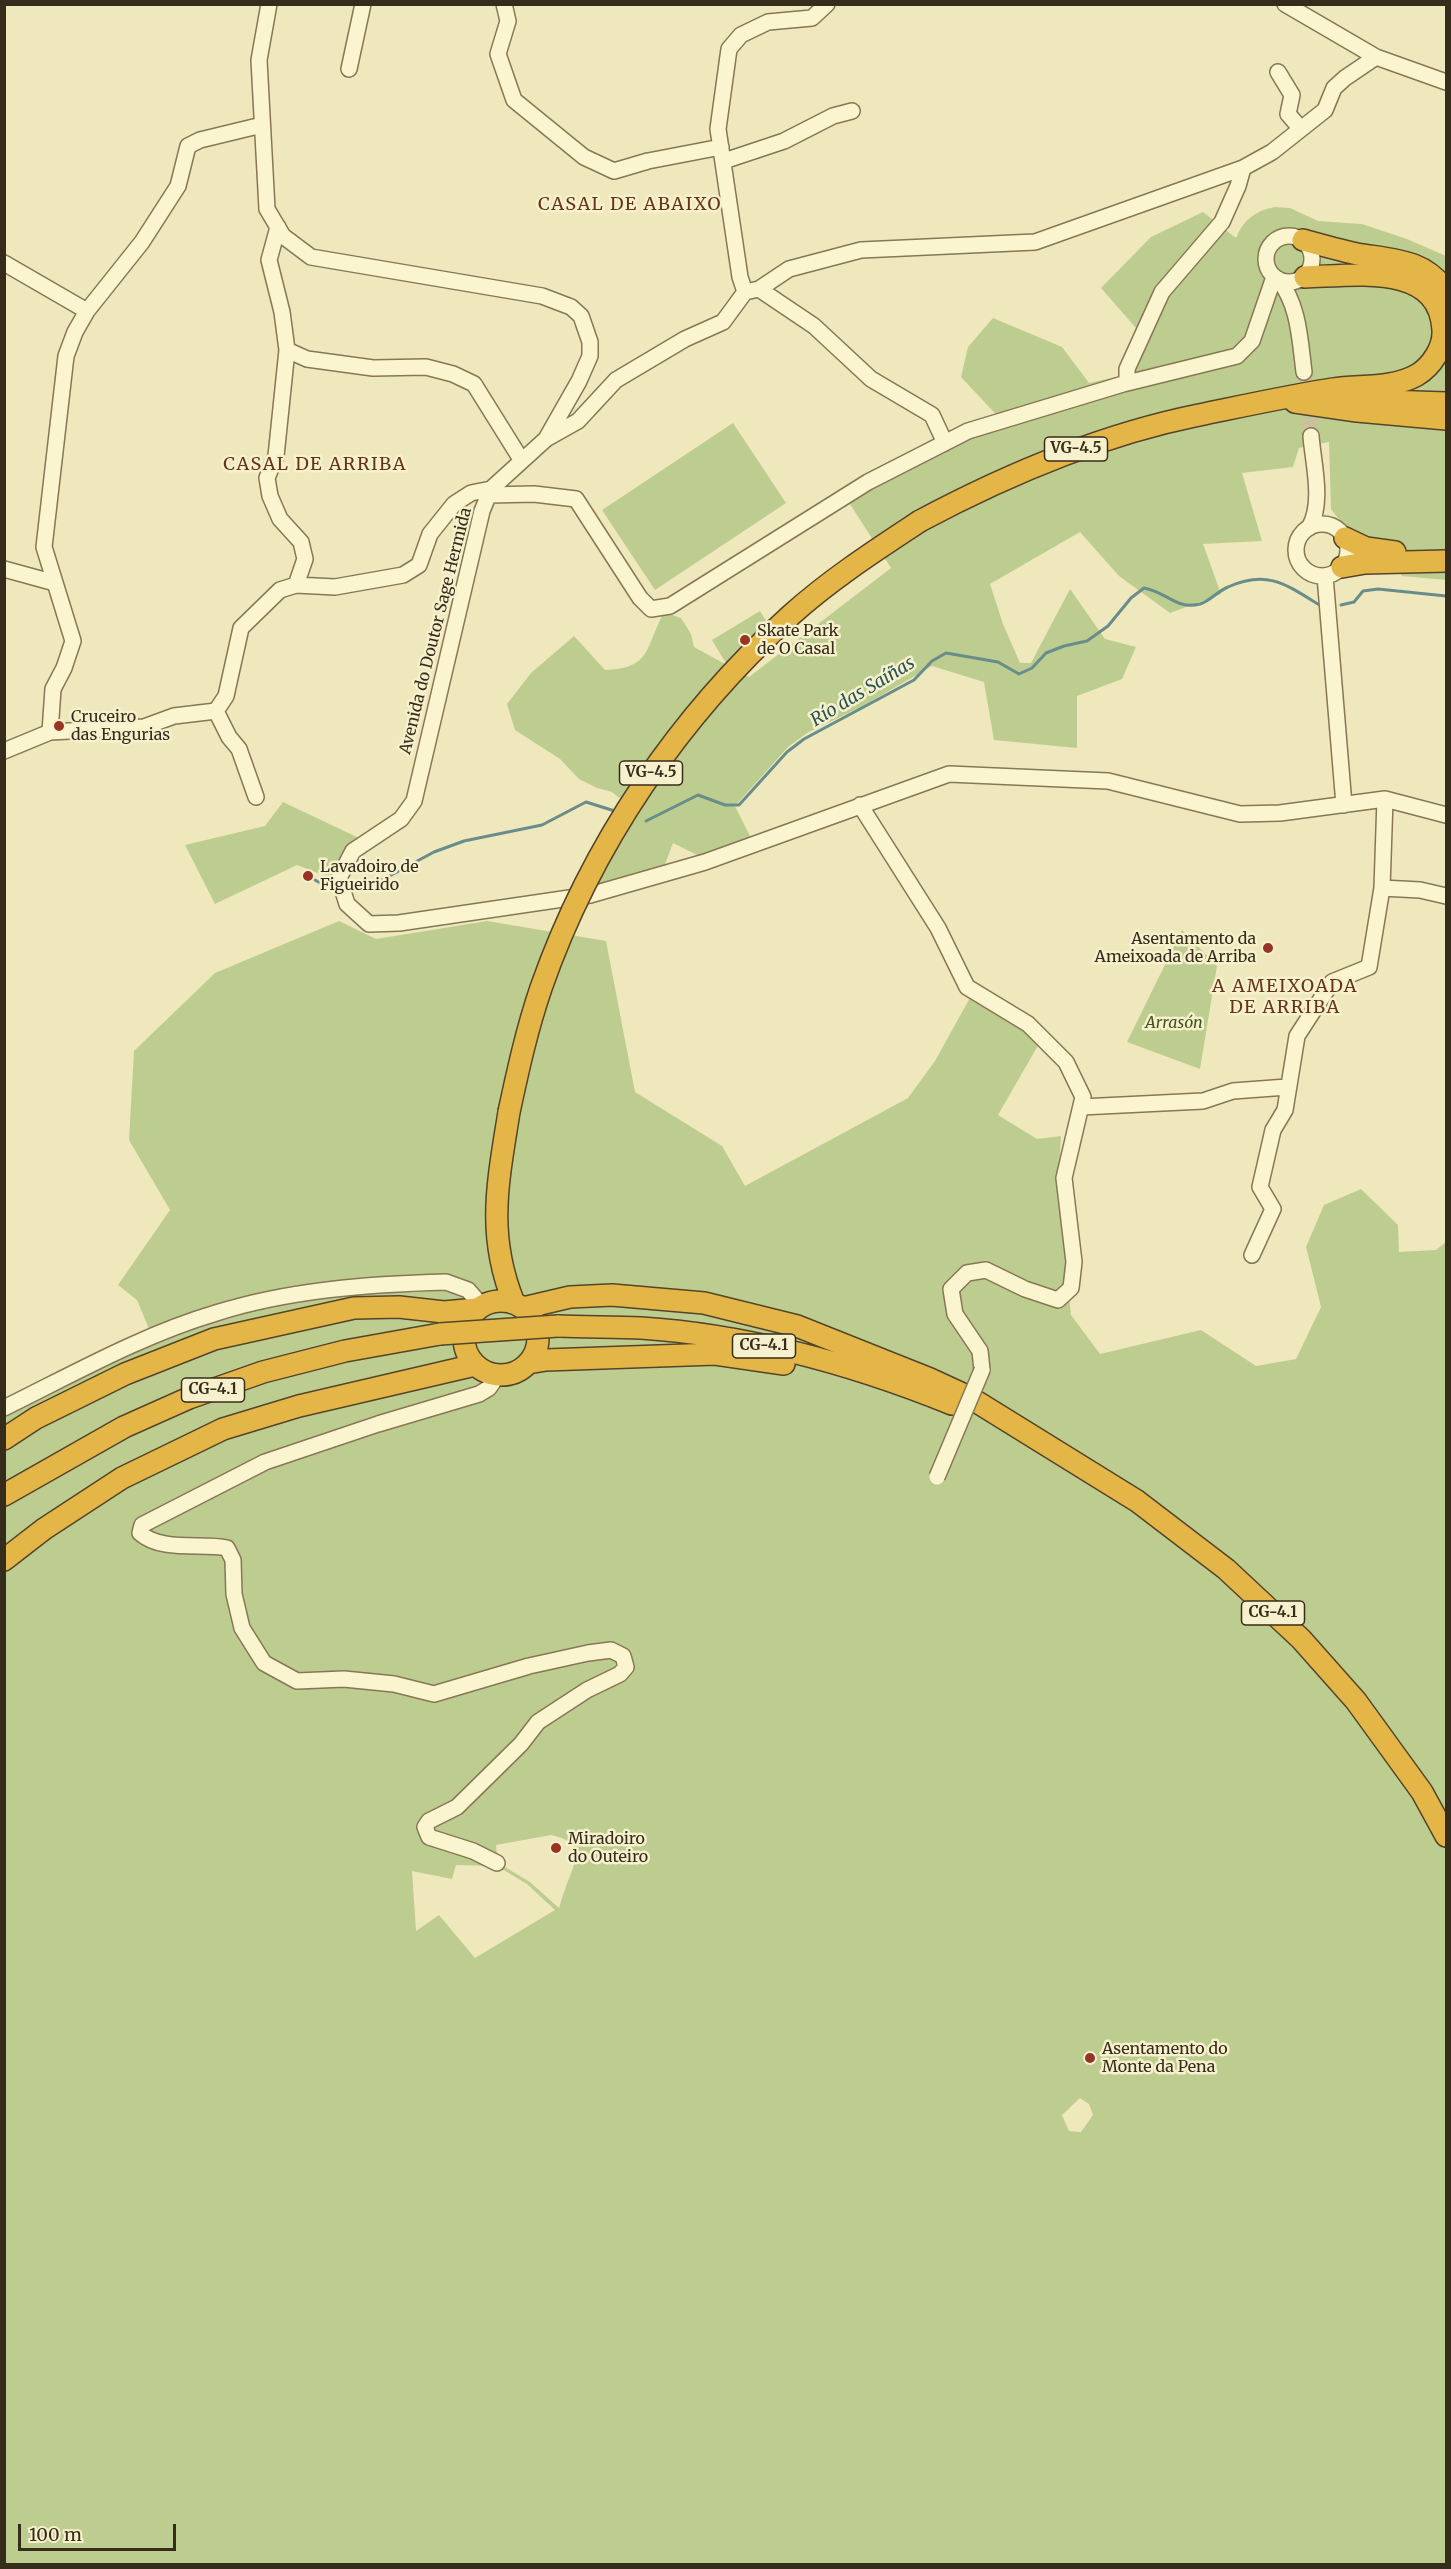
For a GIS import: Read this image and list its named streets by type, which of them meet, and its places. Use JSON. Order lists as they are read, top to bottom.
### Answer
{
  "streets": {
    "highway": ["VG-4.5", "CG-4.1"],
    "street": ["Avenida do Doutor Sage Hermida"]
  },
  "districts": ["CASAL DE ABAIXO", "CASAL DE ARRIBA", "A AMEIXOADA DE ARRIBA"],
  "water": ["Río das Saíñas"],
  "parks": ["Arrasón"],
  "places": [
    "Skate Park de O Casal",
    "Cruceiro das Engurias",
    "Lavadoiro de Figueirido",
    "Asentamento da Ameixoada de Arriba",
    "Miradoiro do Outeiro",
    "Asentamento do Monte da Pena"
  ],
  "scale_bar": "100 m"
}
